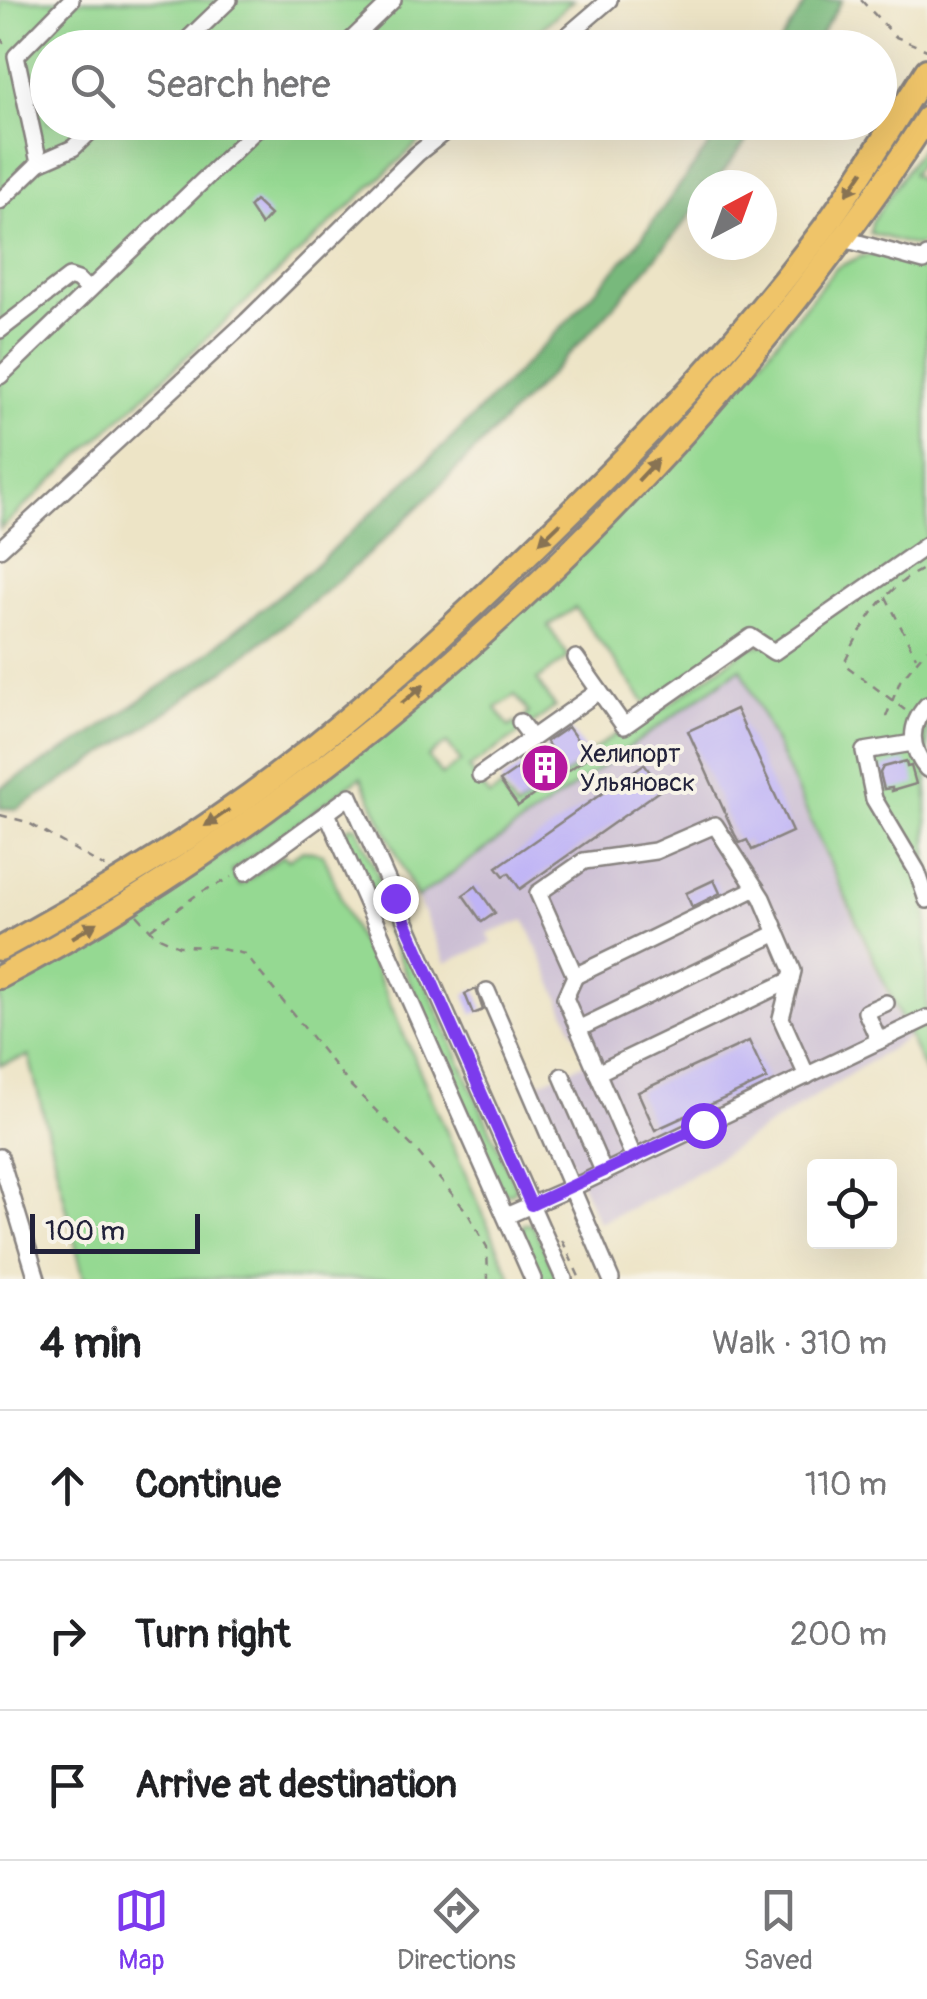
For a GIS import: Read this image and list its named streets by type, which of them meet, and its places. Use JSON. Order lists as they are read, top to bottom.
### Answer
{
  "places": {
    "building": ["Хелипорт Ульяновск"]
  },
  "scale_bar": "100 m",
  "north": "top right",
  "page": {
    "search": "Search here",
    "scale": "100 m",
    "heading": ["4 min", "Walk · 310 m"],
    "list": [
      ["Continue", "110 m"],
      ["Turn right", "200 m"],
      "Arrive at destination"
    ],
    "nav": ["Map", "Directions", "Saved"]
  }
}
